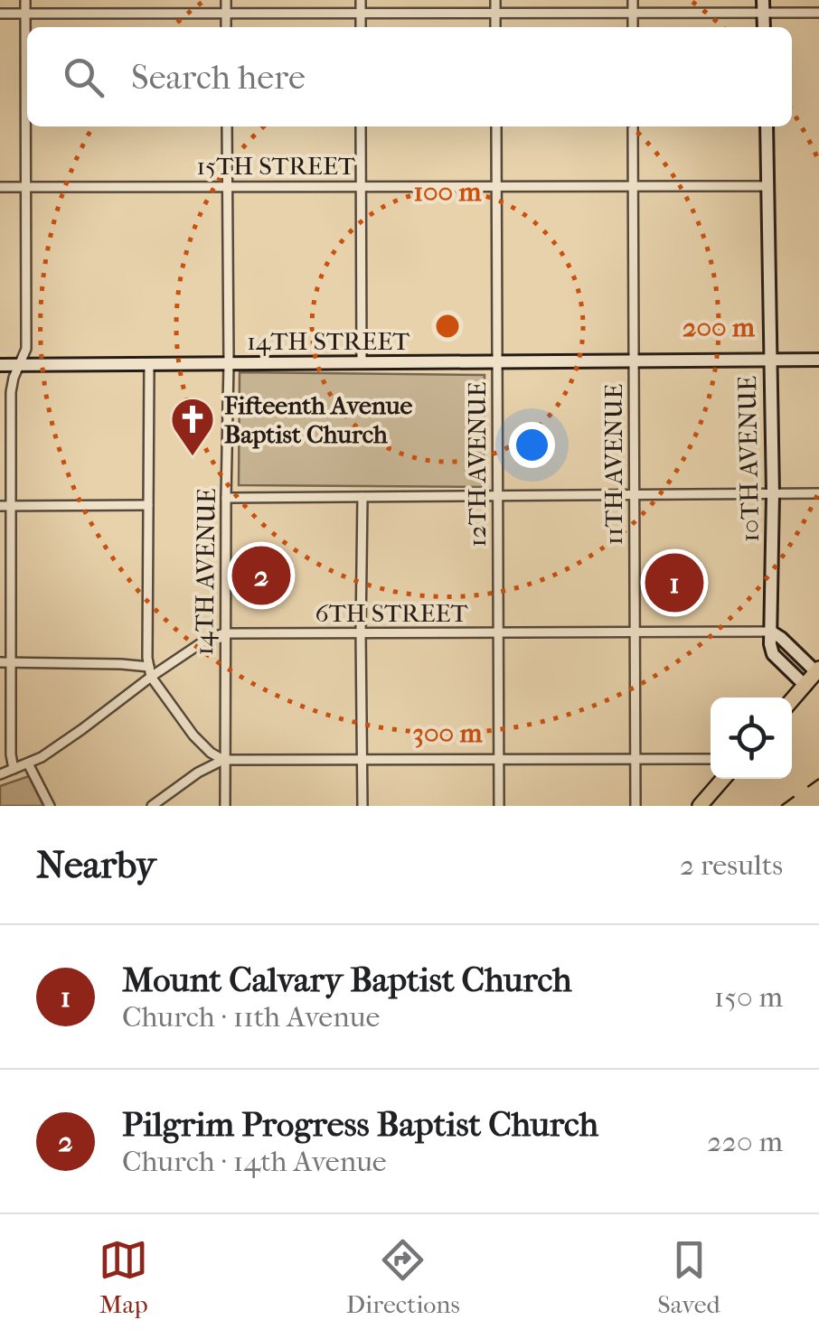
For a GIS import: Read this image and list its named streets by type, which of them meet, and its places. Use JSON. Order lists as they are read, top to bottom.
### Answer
{
  "streets": {
    "main road": ["14TH STREET", "10TH AVENUE"],
    "street": [
      "15TH STREET",
      "12TH AVENUE",
      "11TH AVENUE",
      "14TH AVENUE",
      "6TH STREET"
    ]
  },
  "crossings": [
    ["15TH STREET", "10TH AVENUE"],
    ["15TH STREET", "12TH AVENUE"],
    ["15TH STREET", "11TH AVENUE"],
    ["15TH STREET", "14TH AVENUE"],
    ["14TH STREET", "10TH AVENUE"],
    ["14TH STREET", "12TH AVENUE"],
    ["14TH STREET", "11TH AVENUE"],
    ["14TH STREET", "14TH AVENUE"],
    ["10TH AVENUE", "6TH STREET"],
    ["12TH AVENUE", "6TH STREET"],
    ["11TH AVENUE", "6TH STREET"],
    ["14TH AVENUE", "6TH STREET"]
  ],
  "places": {
    "church": ["Fifteenth Avenue Baptist Church"]
  },
  "page": {
    "search": "Search here",
    "pins": ["2", "1"],
    "heading": ["Nearby", "2 results"],
    "list": [
      {
        "mark": "1",
        "name": "Mount Calvary Baptist Church",
        "note": "Church · 11th Avenue",
        "value": "150 m"
      },
      {
        "mark": "2",
        "name": "Pilgrim Progress Baptist Church",
        "note": "Church · 14th Avenue",
        "value": "220 m"
      }
    ],
    "nav": ["Map", "Directions", "Saved"]
  },
  "rings": ["100 m", "200 m", "300 m"]
}
